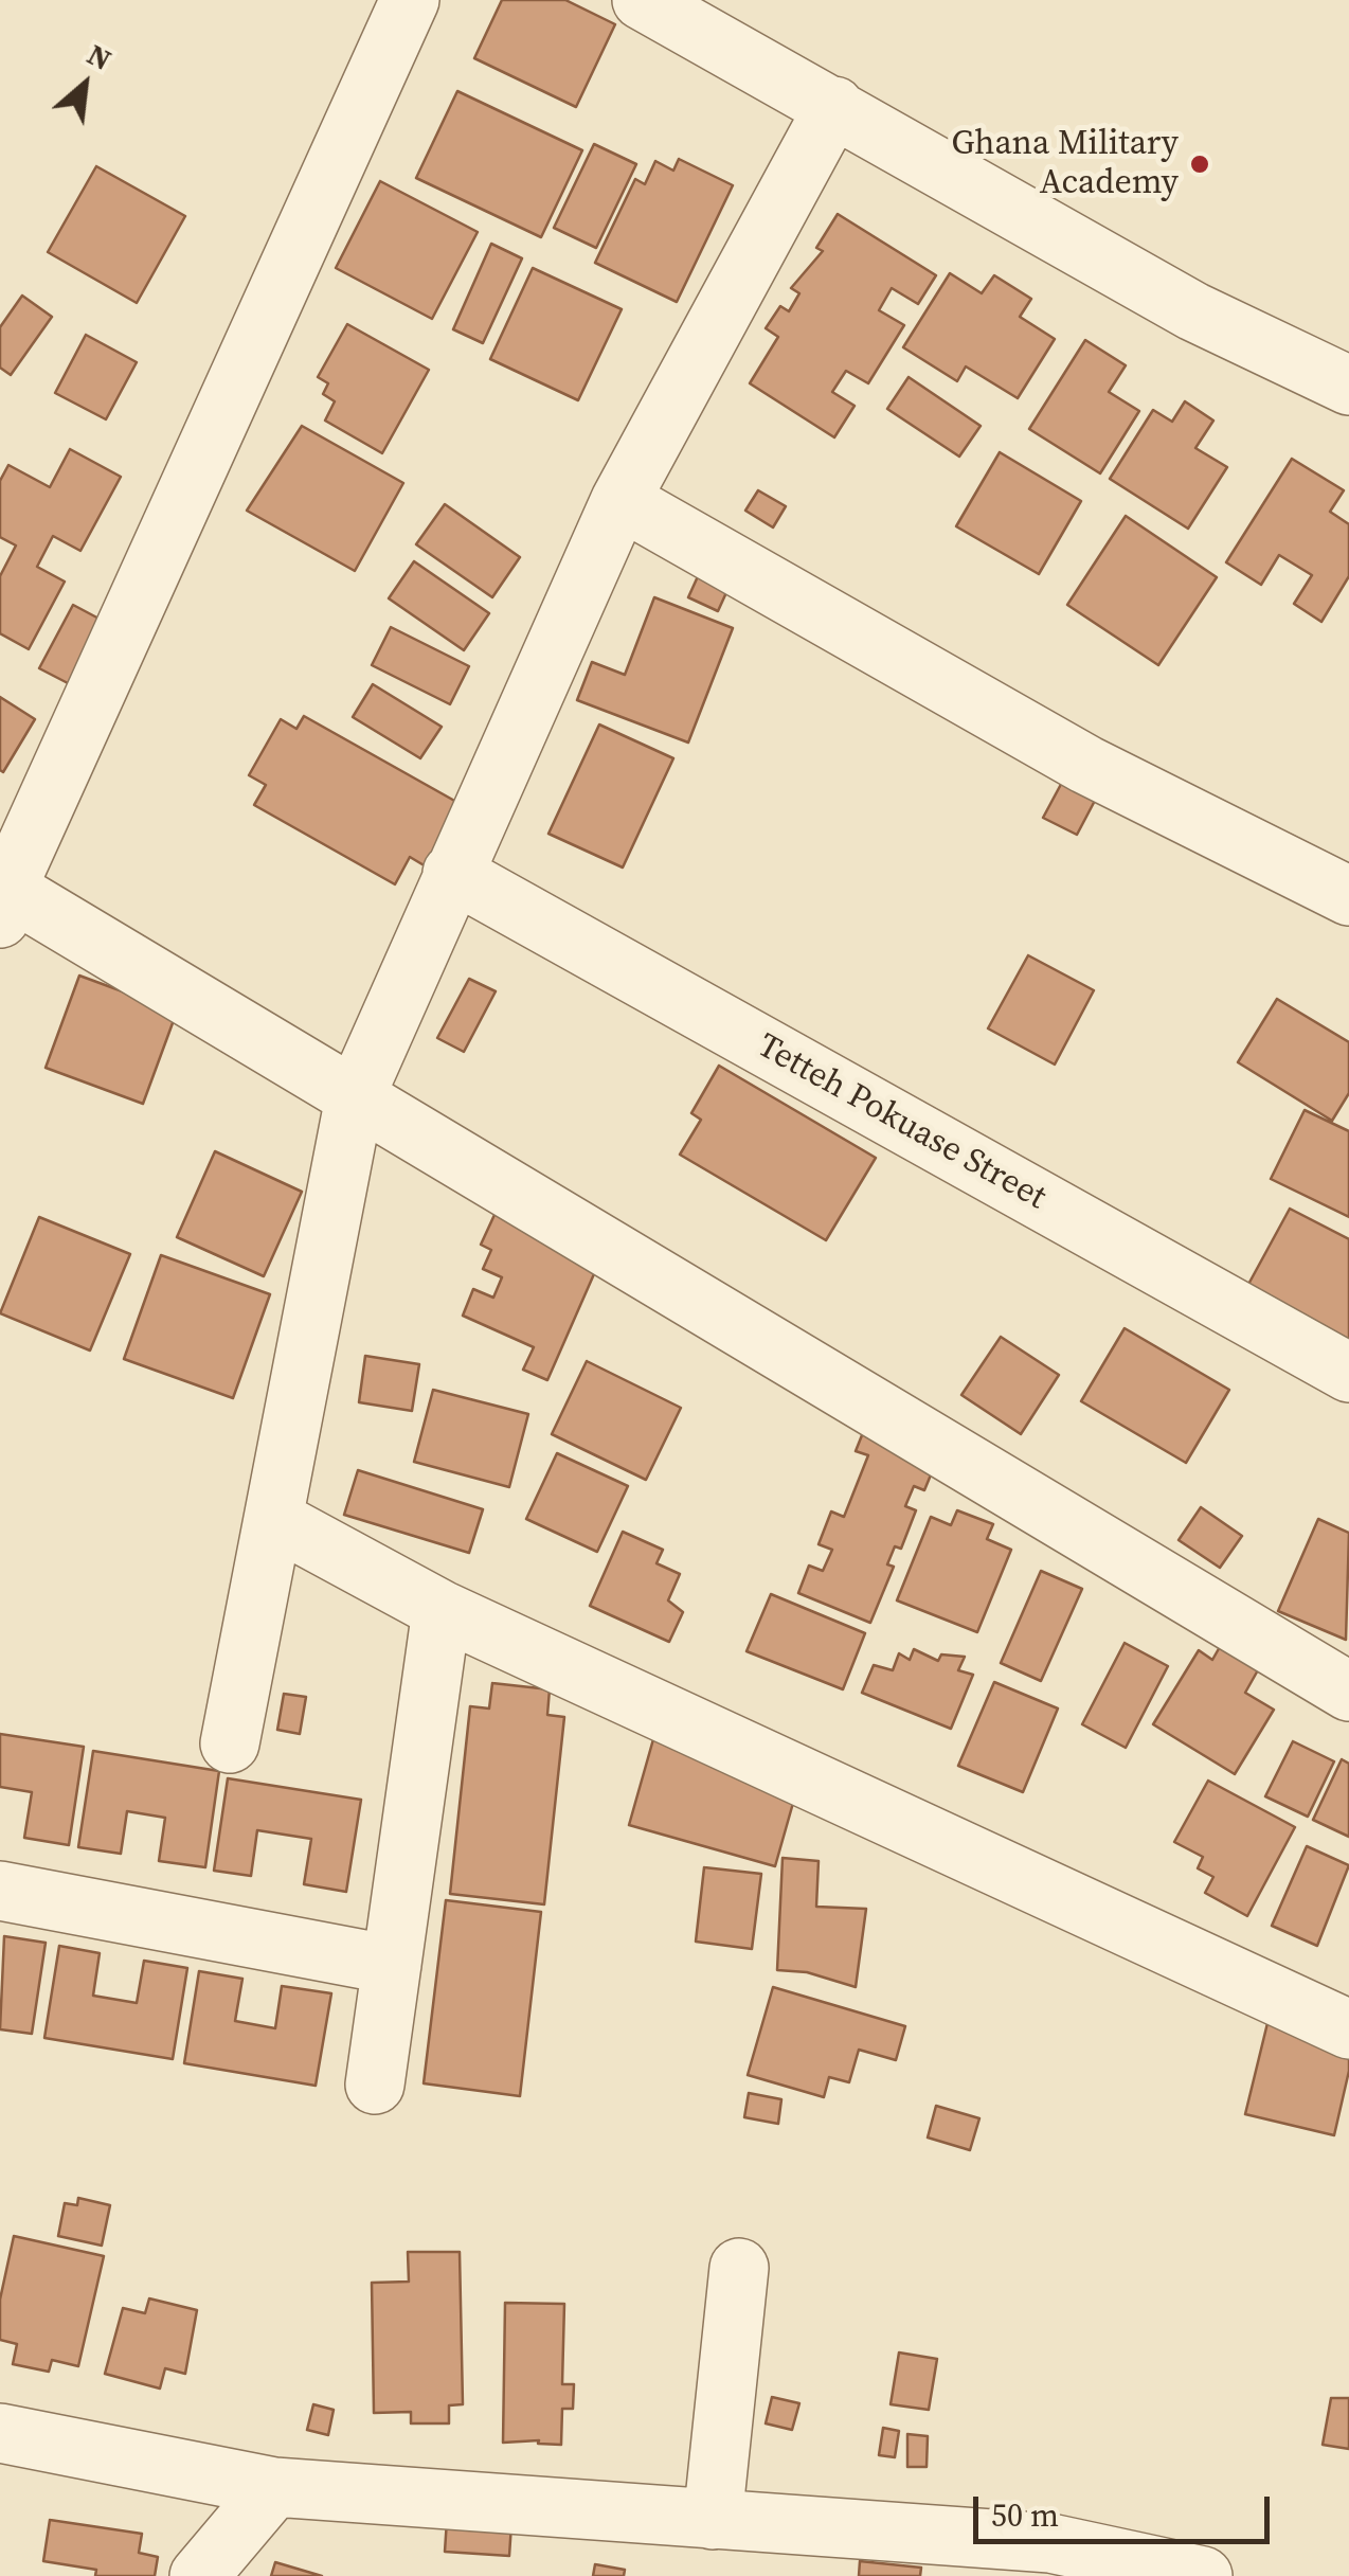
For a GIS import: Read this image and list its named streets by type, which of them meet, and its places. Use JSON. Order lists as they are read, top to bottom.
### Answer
{
  "streets": {
    "street": ["Tetteh Pokuase Street"]
  },
  "places": ["Ghana Military Academy"],
  "scale_bar": "50 m",
  "north": "top right"
}
